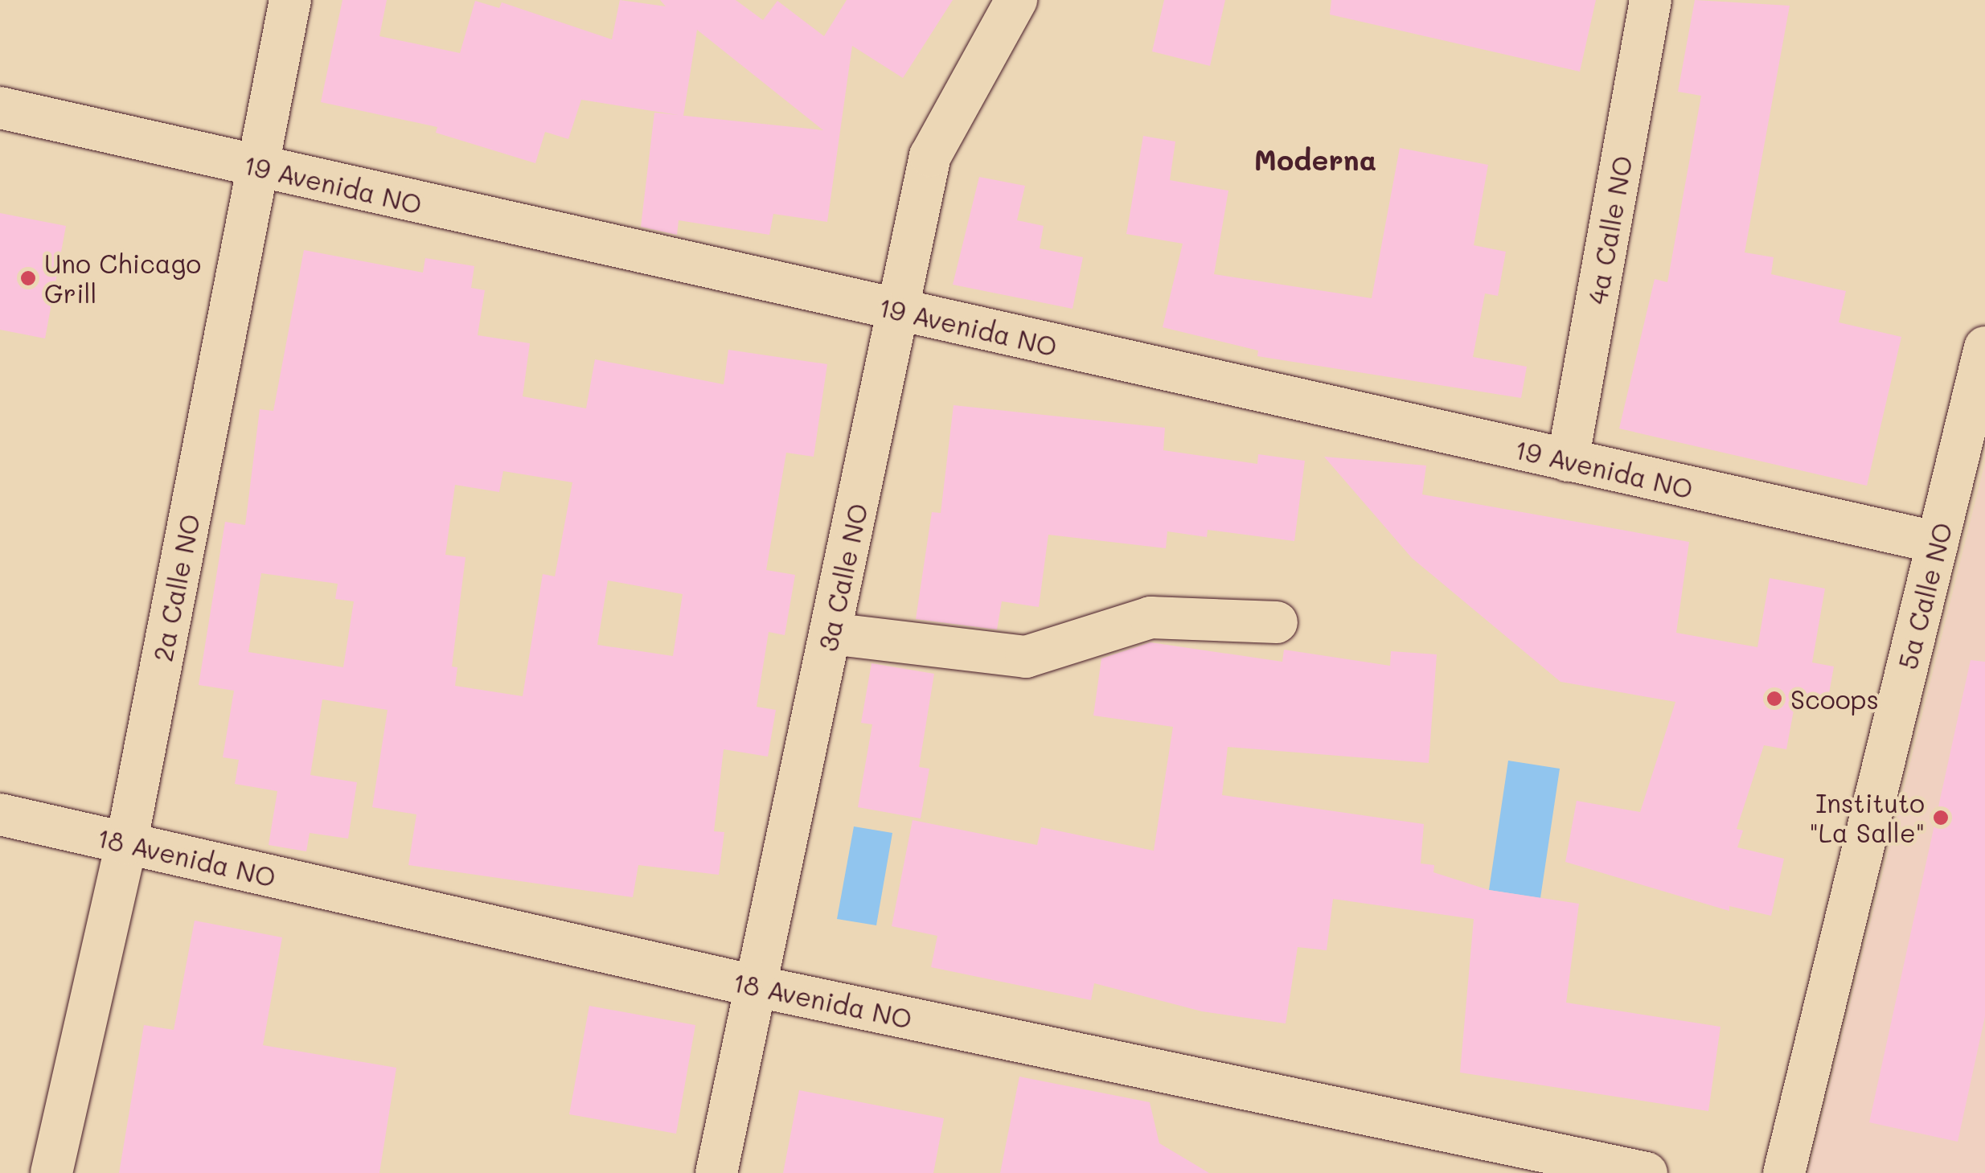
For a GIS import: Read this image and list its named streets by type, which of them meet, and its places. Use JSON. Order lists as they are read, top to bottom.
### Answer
{
  "streets": {
    "street": [
      "19 Avenida NO",
      "4a Calle NO",
      "3a Calle NO",
      "2a Calle NO",
      "5a Calle NO",
      "18 Avenida NO"
    ]
  },
  "crossings": [
    ["19 Avenida NO", "4a Calle NO"],
    ["19 Avenida NO", "3a Calle NO"],
    ["19 Avenida NO", "2a Calle NO"],
    ["19 Avenida NO", "5a Calle NO"],
    ["3a Calle NO", "18 Avenida NO"],
    ["2a Calle NO", "18 Avenida NO"]
  ],
  "districts": ["Moderna"],
  "places": ["Uno Chicago Grill", "Scoops", "Instituto \"La Salle\""]
}
